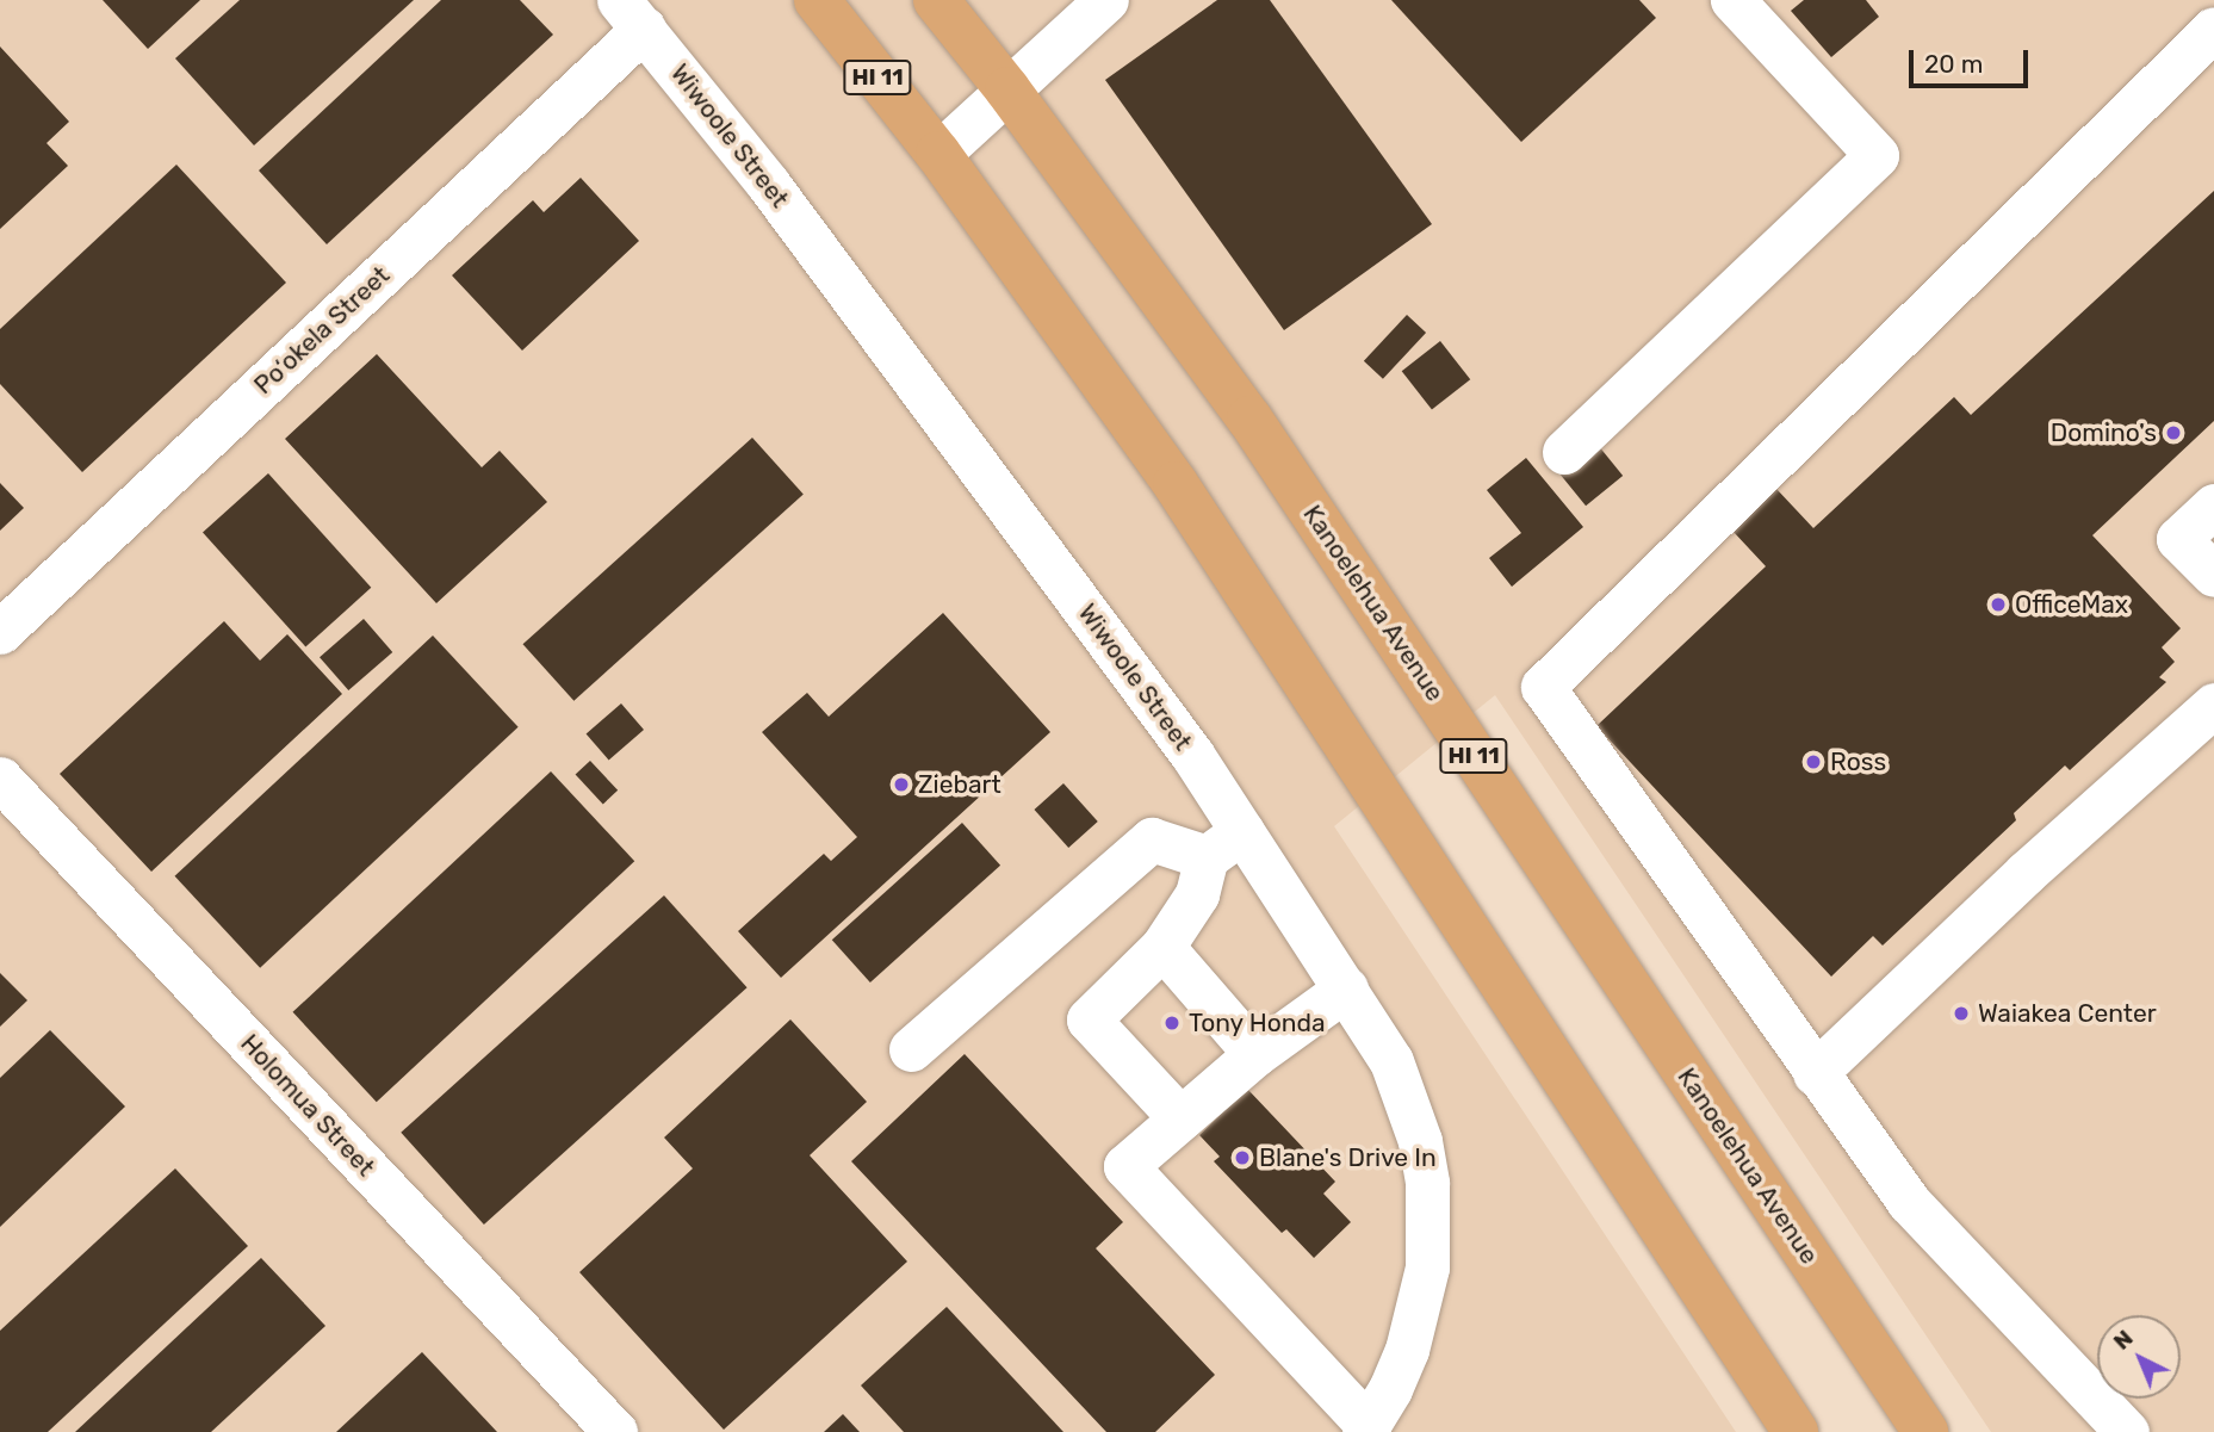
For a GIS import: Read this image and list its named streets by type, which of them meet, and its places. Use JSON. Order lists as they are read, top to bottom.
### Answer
{
  "streets": {
    "highway": ["HI 11", "Kanoelehua Avenue"],
    "street": ["Wiwoole Street", "Po‘okela Street", "Holomua Street"]
  },
  "crossings": [
    ["Wiwoole Street", "Po‘okela Street"]
  ],
  "places": [
    "Domino's",
    "OfficeMax",
    "Ross",
    "Ziebart",
    "Waiakea Center",
    "Tony Honda",
    "Blane's Drive In"
  ],
  "scale_bar": "20 m",
  "north": "top left"
}
